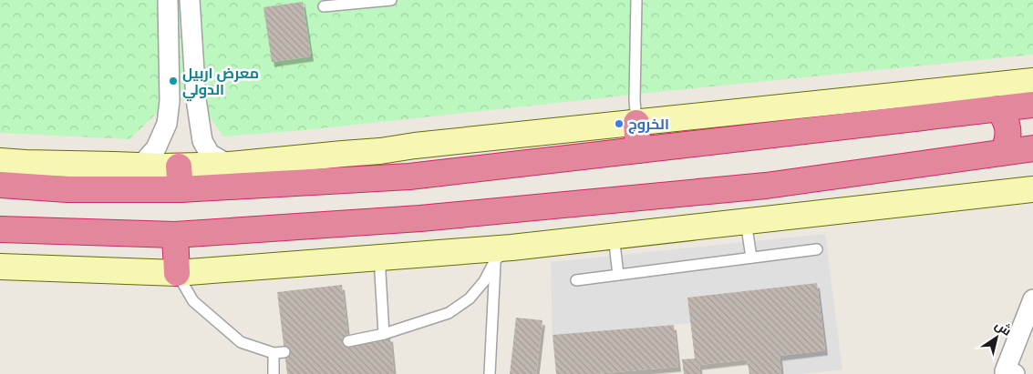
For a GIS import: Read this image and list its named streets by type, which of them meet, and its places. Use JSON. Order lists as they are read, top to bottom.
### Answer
{
  "places": ["معرض اربيل الدولي", "الخروج"],
  "north": "top right"
}
